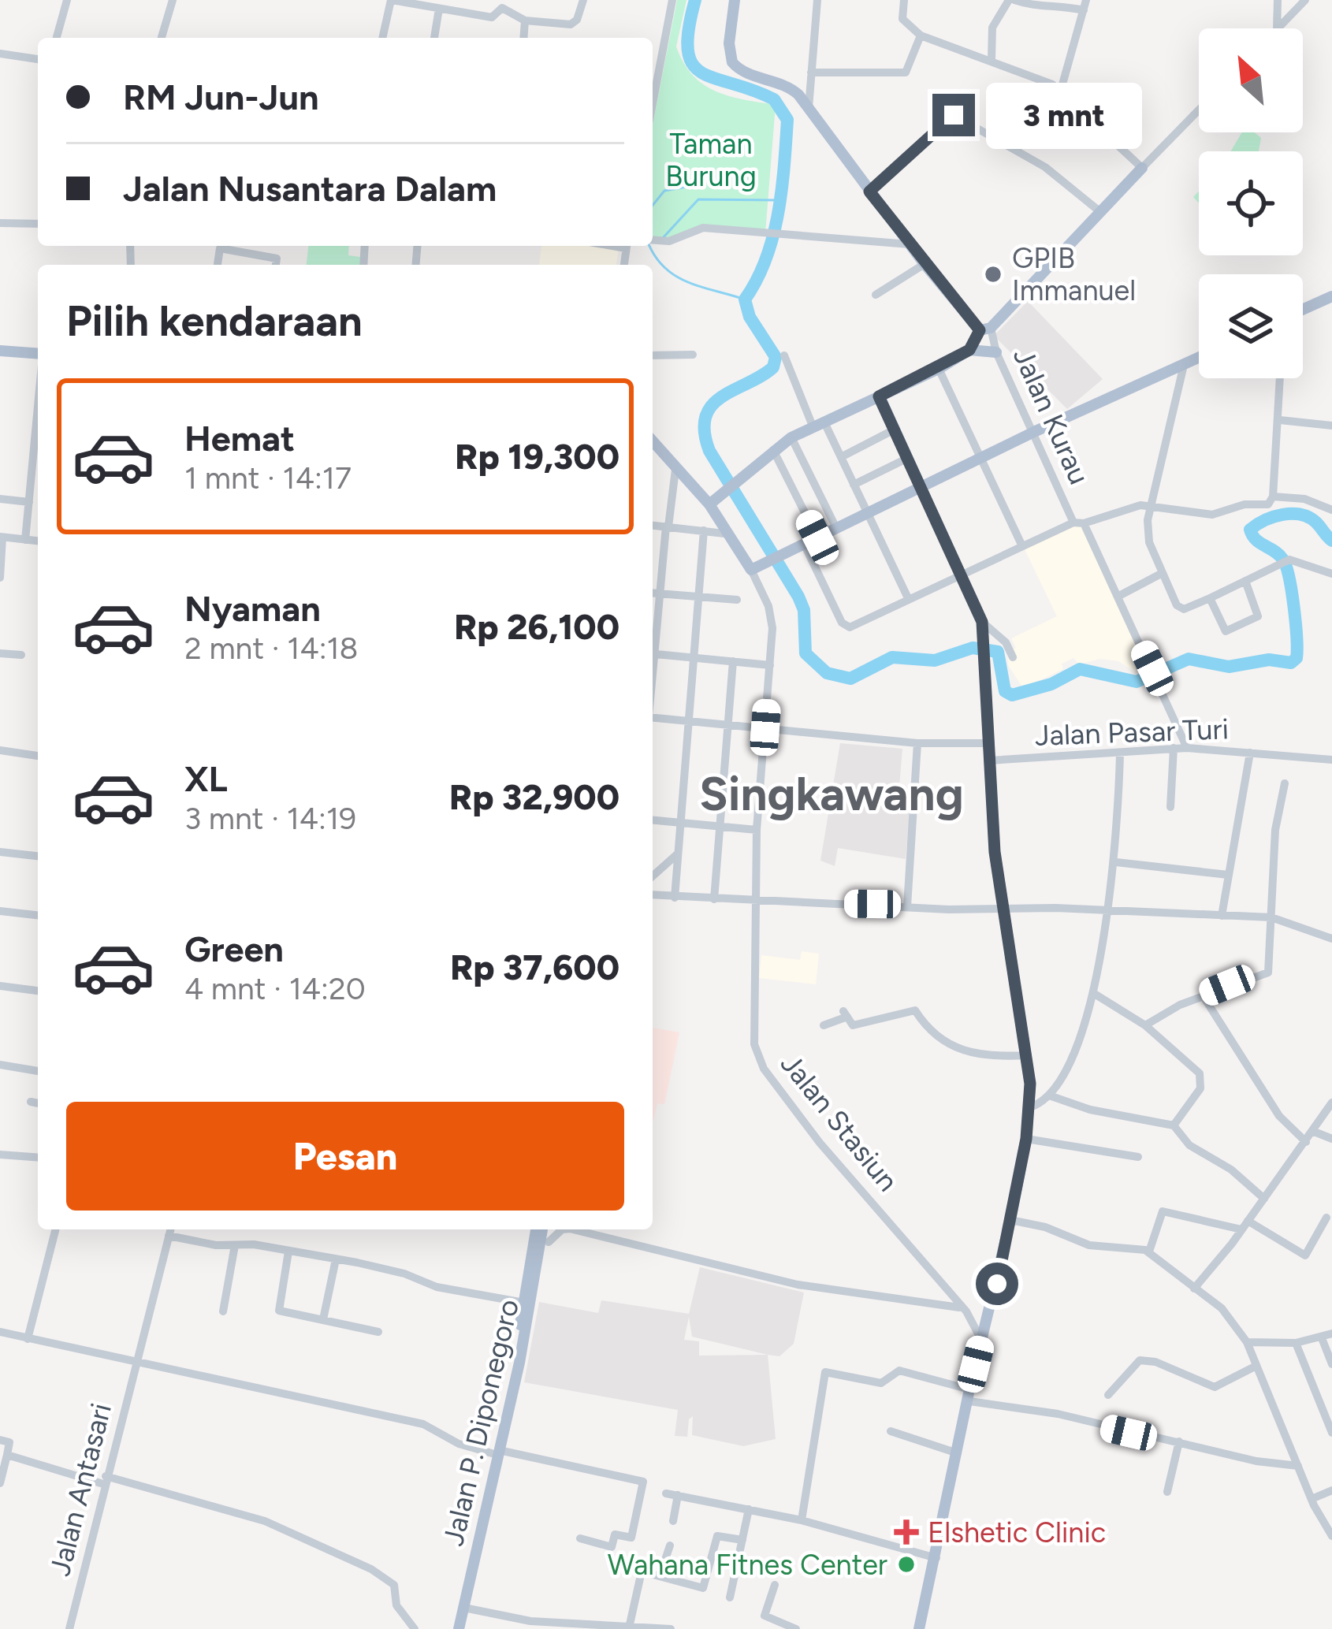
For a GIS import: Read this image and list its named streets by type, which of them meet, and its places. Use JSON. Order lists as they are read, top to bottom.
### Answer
{
  "streets": {
    "main road": ["Jalan P. Diponegoro"],
    "street": [
      "Jalan Kurau",
      "Jalan Pasar Turi",
      "Jalan Stasiun",
      "Jalan Antasari"
    ]
  },
  "crossings": [
    ["Jalan Kurau", "Jalan Pasar Turi"]
  ],
  "districts": ["Singkawang"],
  "parks": ["Taman Burung"],
  "places": {
    "other": ["GPIB Immanuel", "Wahana Fitnes Center"],
    "health": ["Elshetic Clinic"]
  },
  "north": "top left",
  "page": {
    "banner": ["RM Jun-Jun", "Jalan Nusantara Dalam"],
    "bubble": "3 mnt",
    "heading": "Pilih kendaraan",
    "list": [
      {
        "name": "Hemat",
        "note": "1 mnt · 14:17",
        "value": "Rp 19,300"
      },
      {
        "name": "Nyaman",
        "note": "2 mnt · 14:18",
        "value": "Rp 26,100"
      },
      {
        "name": "XL",
        "note": "3 mnt · 14:19",
        "value": "Rp 32,900"
      },
      {
        "name": "Green",
        "note": "4 mnt · 14:20",
        "value": "Rp 37,600"
      }
    ],
    "buttons": "Pesan"
  }
}
